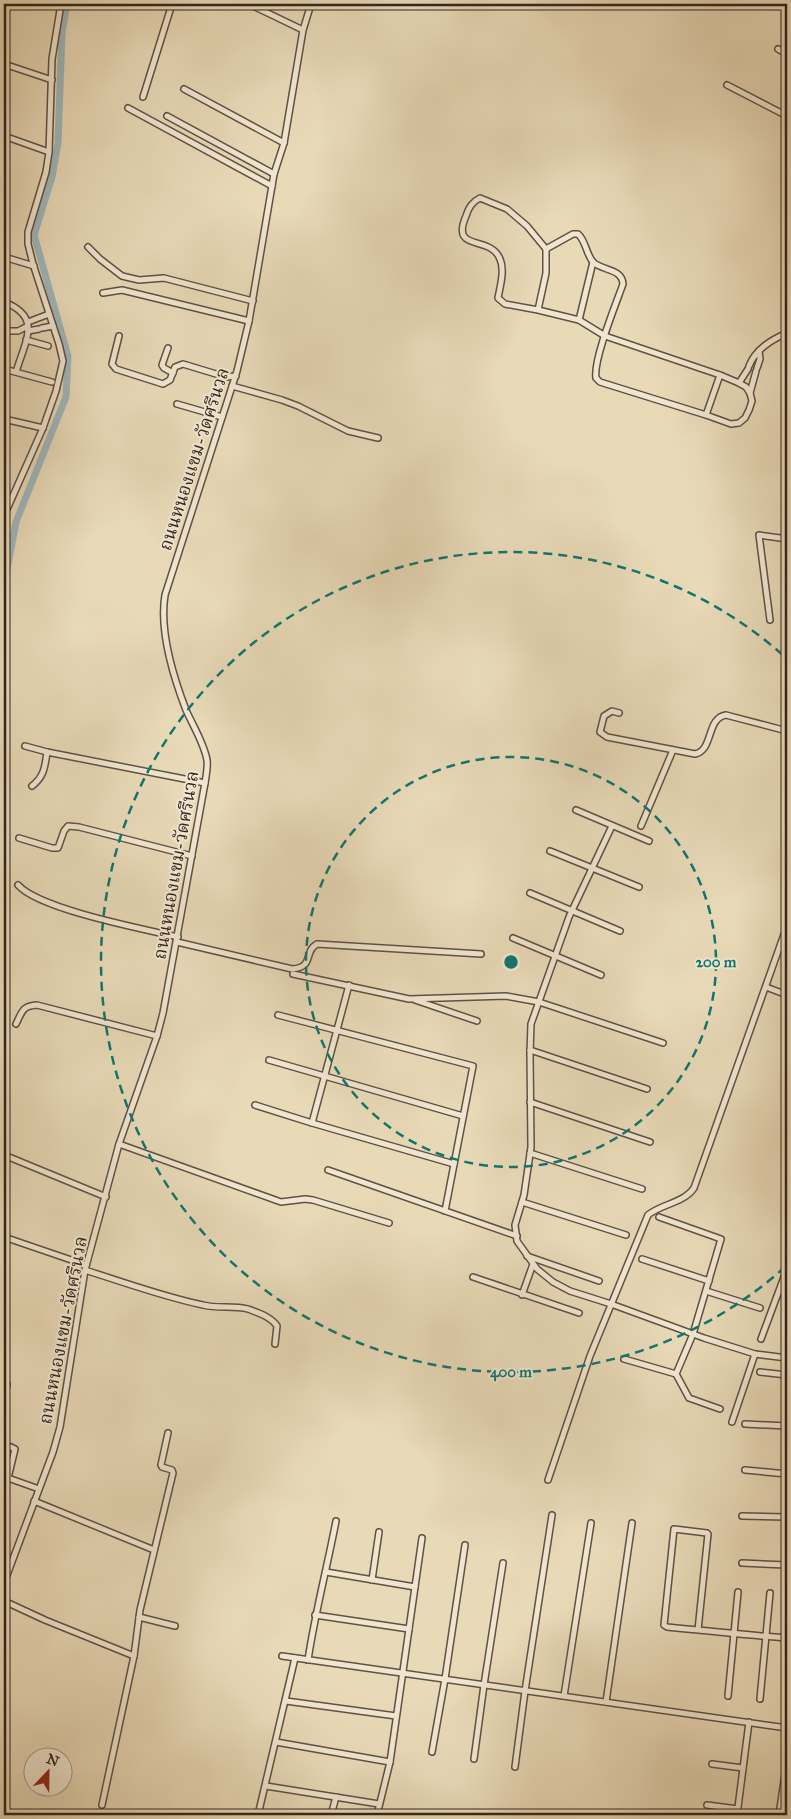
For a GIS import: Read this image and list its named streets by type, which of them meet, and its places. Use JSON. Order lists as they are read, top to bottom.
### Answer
{
  "streets": {
    "street": ["ถนนหนองแขม-วัดศรีนวล"]
  },
  "north": "top",
  "rings": ["200 m", "400 m"]
}
